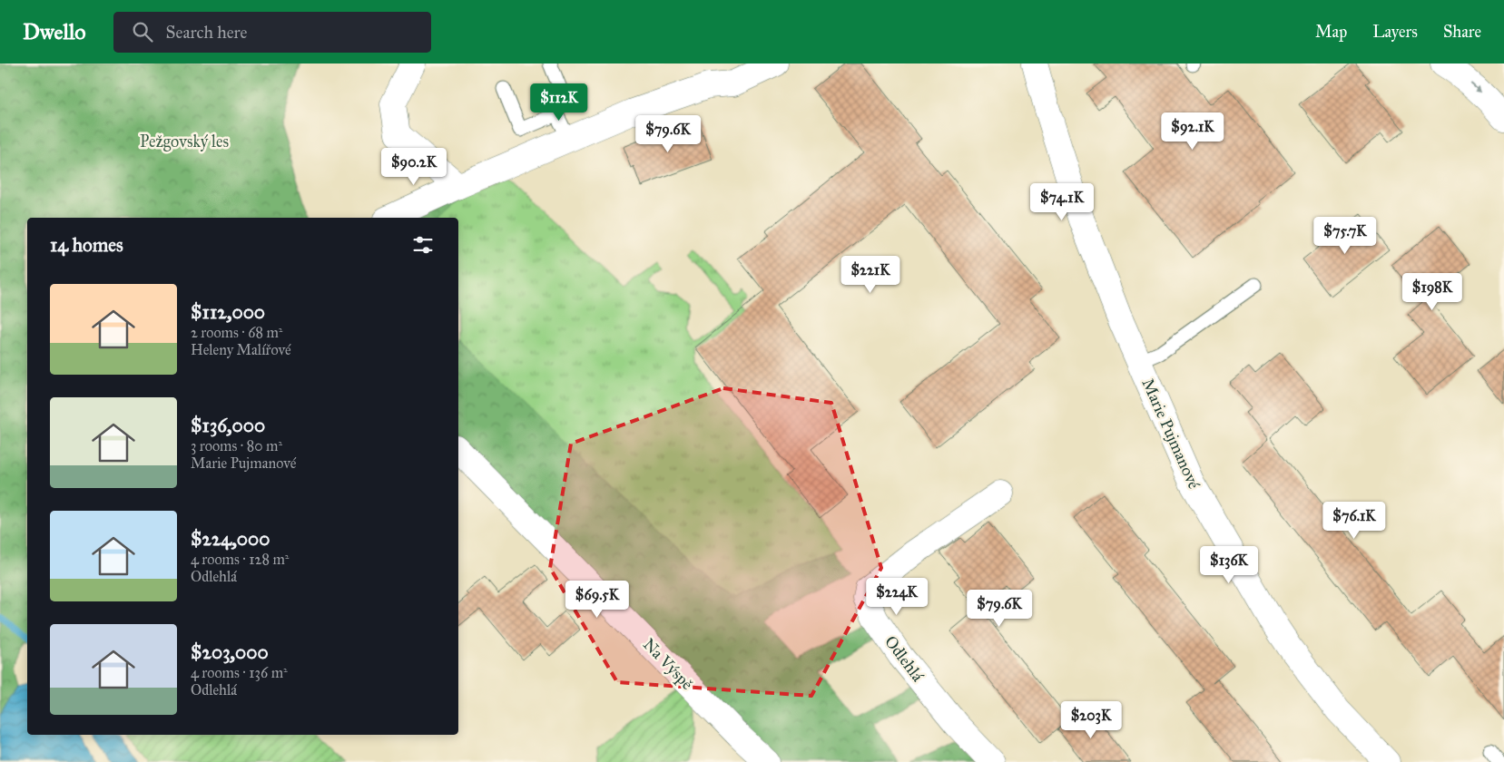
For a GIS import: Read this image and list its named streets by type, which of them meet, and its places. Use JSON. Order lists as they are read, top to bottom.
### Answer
{
  "streets": {
    "street": ["Marie Pujmanové", "Odlehlá", "Na Výspě"]
  },
  "parks": ["Pežgovský les"],
  "page": {
    "header": "Dwello",
    "search": "Search here",
    "nav": ["Map", "Layers", "Share"],
    "price": [
      "$112K",
      "$92.1K",
      "$79.6K",
      "$90.2K",
      "$74.1K",
      "$75.7K",
      "$221K",
      "$198K",
      "$76.1K",
      "$136K",
      "$224K",
      "$69.5K",
      "$79.6K",
      "$203K"
    ],
    "heading": "14 homes",
    "list": [
      {
        "name": "$112,000",
        "note": "2 rooms · 68 m² · Heleny Malířové"
      },
      {
        "name": "$136,000",
        "note": "3 rooms · 80 m² · Marie Pujmanové"
      },
      {
        "name": "$224,000",
        "note": "4 rooms · 128 m² · Odlehlá"
      },
      {
        "name": "$203,000",
        "note": "4 rooms · 136 m² · Odlehlá"
      }
    ]
  }
}
